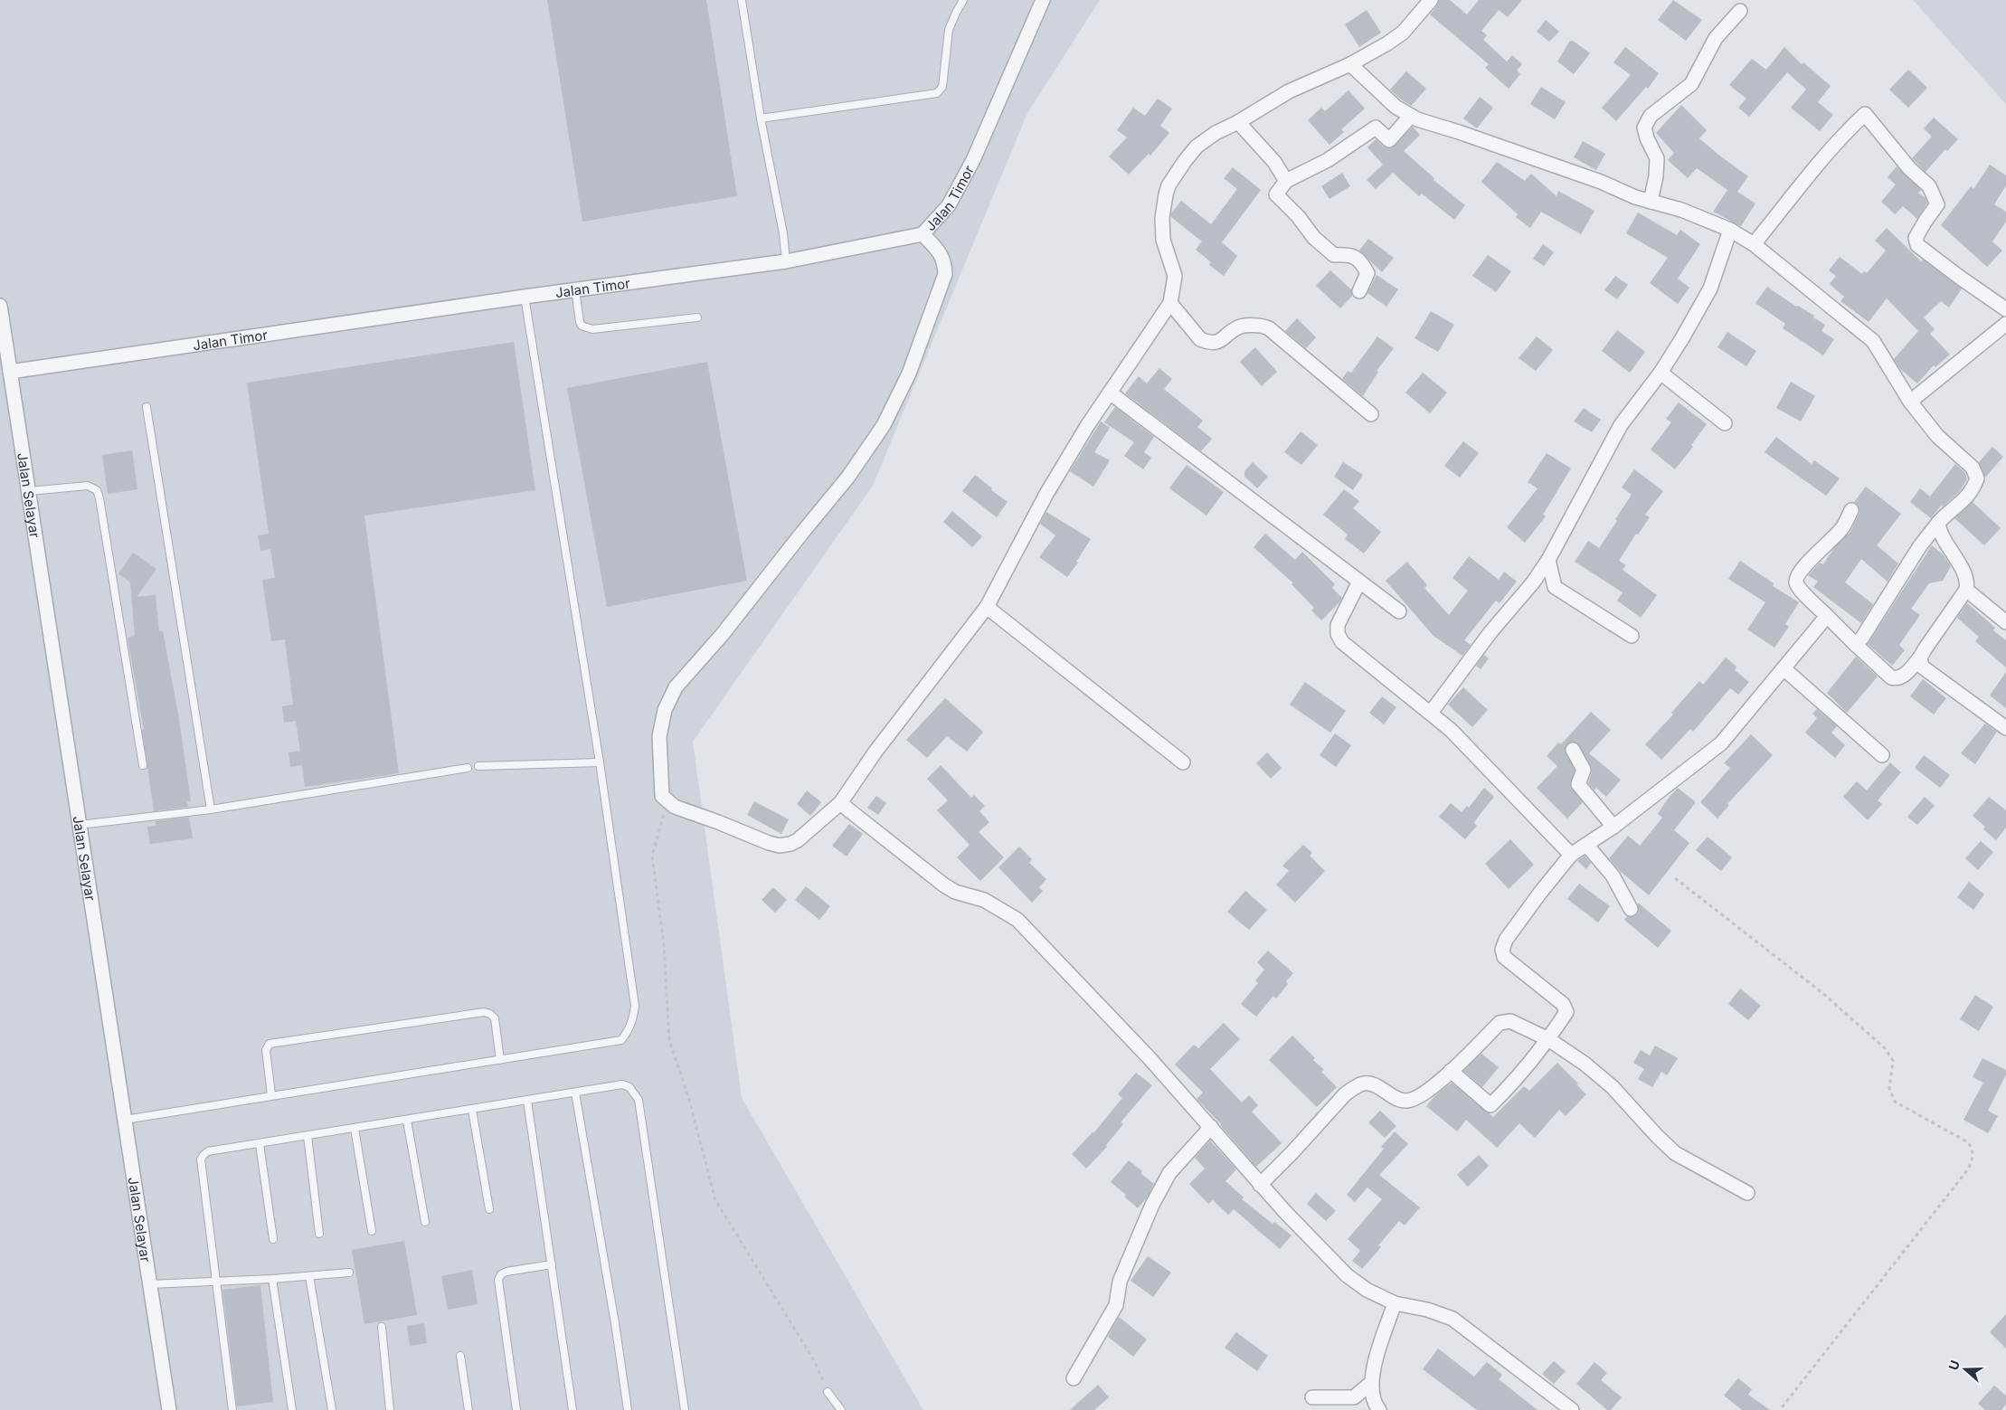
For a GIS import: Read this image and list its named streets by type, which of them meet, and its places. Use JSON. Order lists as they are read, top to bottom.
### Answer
{
  "streets": {
    "street": ["Jalan Timor", "Jalan Selayar"]
  },
  "crossings": [
    ["Jalan Timor", "Jalan Selayar"]
  ],
  "north": "left"
}
